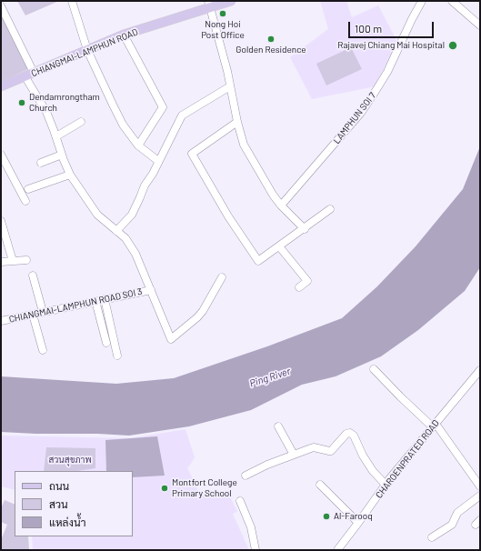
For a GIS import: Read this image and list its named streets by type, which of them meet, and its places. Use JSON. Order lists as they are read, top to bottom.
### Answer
{
  "streets": {
    "main road": ["CHIANGMAI-LAMPHUN ROAD"],
    "street": ["LAMPHUN SOI 7", "CHIANGMAI-LAMPHUN ROAD SOI 3", "CHAROENPRATED ROAD"]
  },
  "water": ["Ping River"],
  "parks": ["สวนสุขภาพ"],
  "places": [
    "Nong Hoi Post Office",
    "Golden Residence",
    "Rajavej Chiang Mai Hospital",
    "Dendamrongtham Church",
    "Montfort College Primary School",
    "Al-Farooq"
  ],
  "legend": ["ถนน", "สวน", "แหล่งน้ำ"],
  "scale_bar": "100 m"
}
